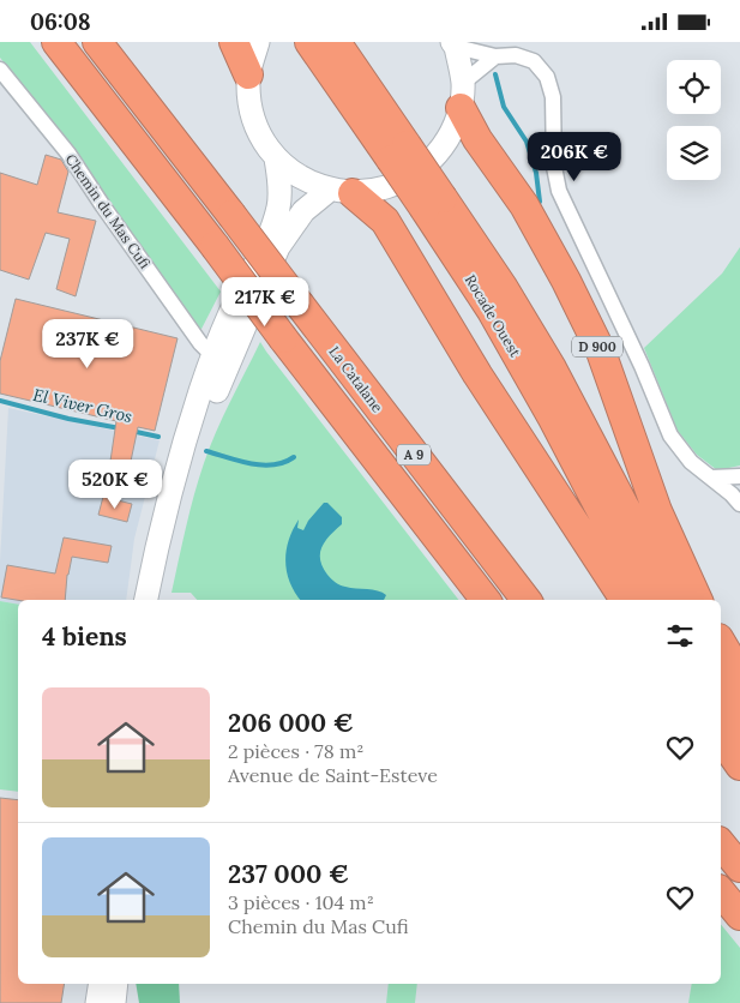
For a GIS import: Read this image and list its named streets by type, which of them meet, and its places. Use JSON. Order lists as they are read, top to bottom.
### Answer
{
  "streets": {
    "highway": [
      "Rocade Ouest",
      "D 900",
      "La Catalane",
      "A 9"
    ],
    "street": ["Chemin du Mas Cufi"]
  },
  "water": ["El Viver Gros"],
  "page": {
    "status": "06:08",
    "price": [
      "206K €",
      "217K €",
      "237K €",
      "520K €"
    ],
    "heading": "4 biens",
    "list": [
      {
        "name": "206 000 €",
        "note": "2 pièces · 78 m² · Avenue de Saint-Esteve"
      },
      {
        "name": "237 000 €",
        "note": "3 pièces · 104 m² · Chemin du Mas Cufi"
      }
    ]
  }
}
